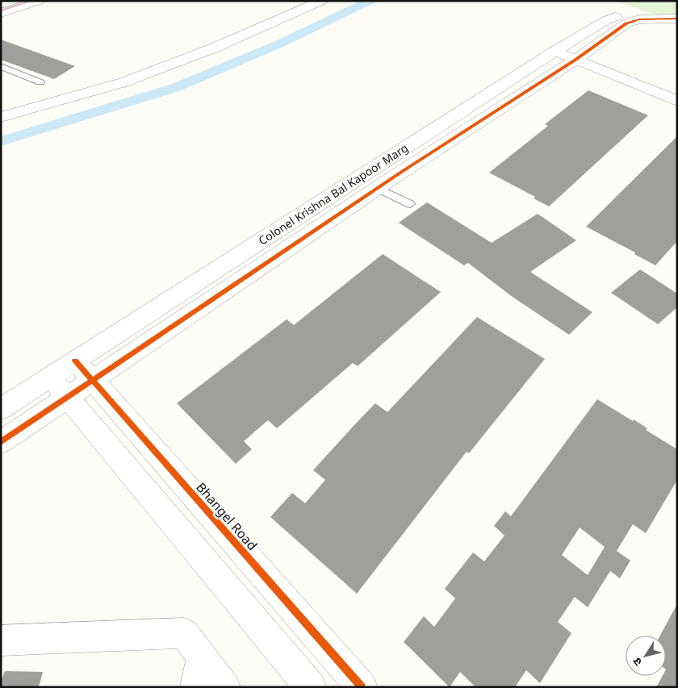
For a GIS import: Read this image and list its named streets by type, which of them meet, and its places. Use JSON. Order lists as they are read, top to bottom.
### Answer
{
  "streets": {
    "street": ["Colonel Krishna Bal Kapoor Marg", "Bhangel Road"]
  },
  "crossings": [
    ["Colonel Krishna Bal Kapoor Marg", "Bhangel Road"]
  ],
  "north": "bottom left"
}
